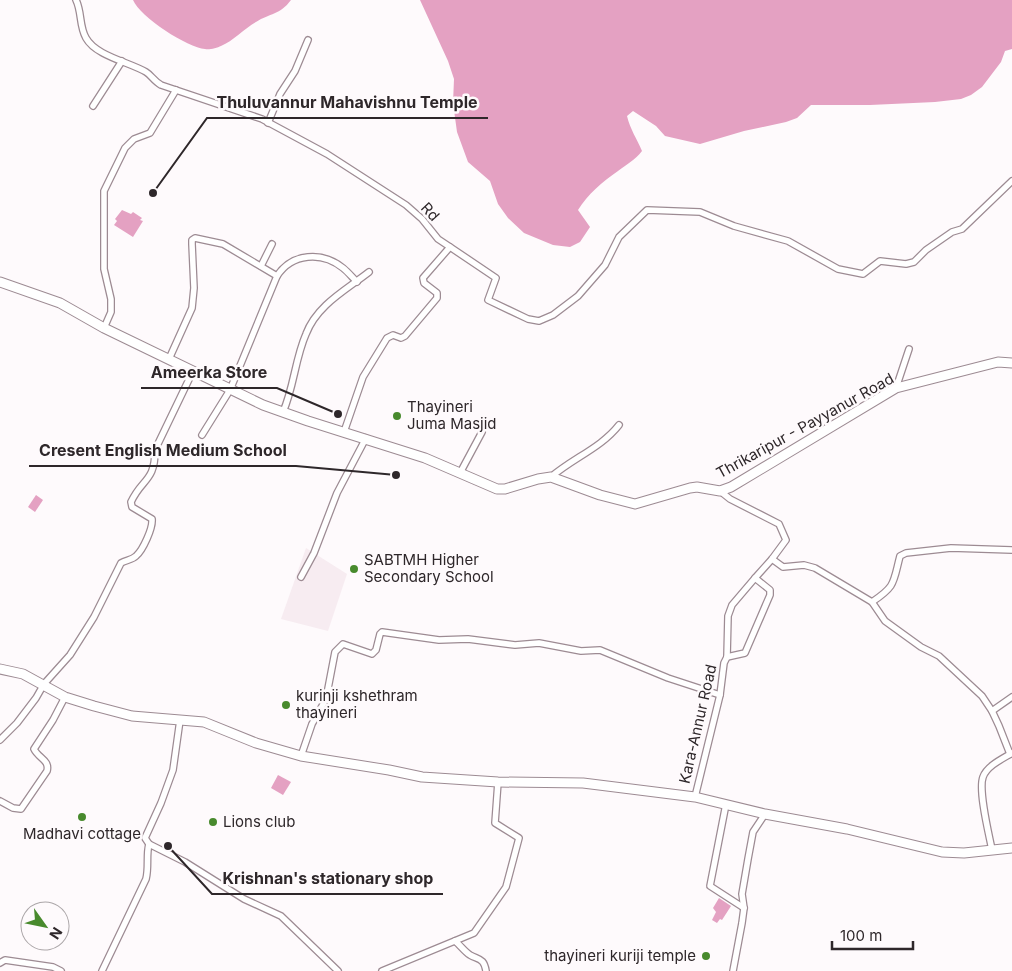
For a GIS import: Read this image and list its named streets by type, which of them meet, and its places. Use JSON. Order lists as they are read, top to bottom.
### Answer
{
  "streets": {
    "main road": ["Thrikaripur - Payyanur Road"],
    "street": ["Rd", "Kara-Annur Road"]
  },
  "places": [
    "Thuluvannur Mahavishnu Temple",
    "Ameerka Store",
    "Thayineri Juma Masjid",
    "Cresent English Medium School",
    "SABTMH Higher Secondary School",
    "kurinji kshethram thayineri",
    "Madhavi cottage",
    "Lions club",
    "Krishnan's stationary shop",
    "thayineri kuriji temple"
  ],
  "scale_bar": "100 m",
  "north": "bottom right"
}
